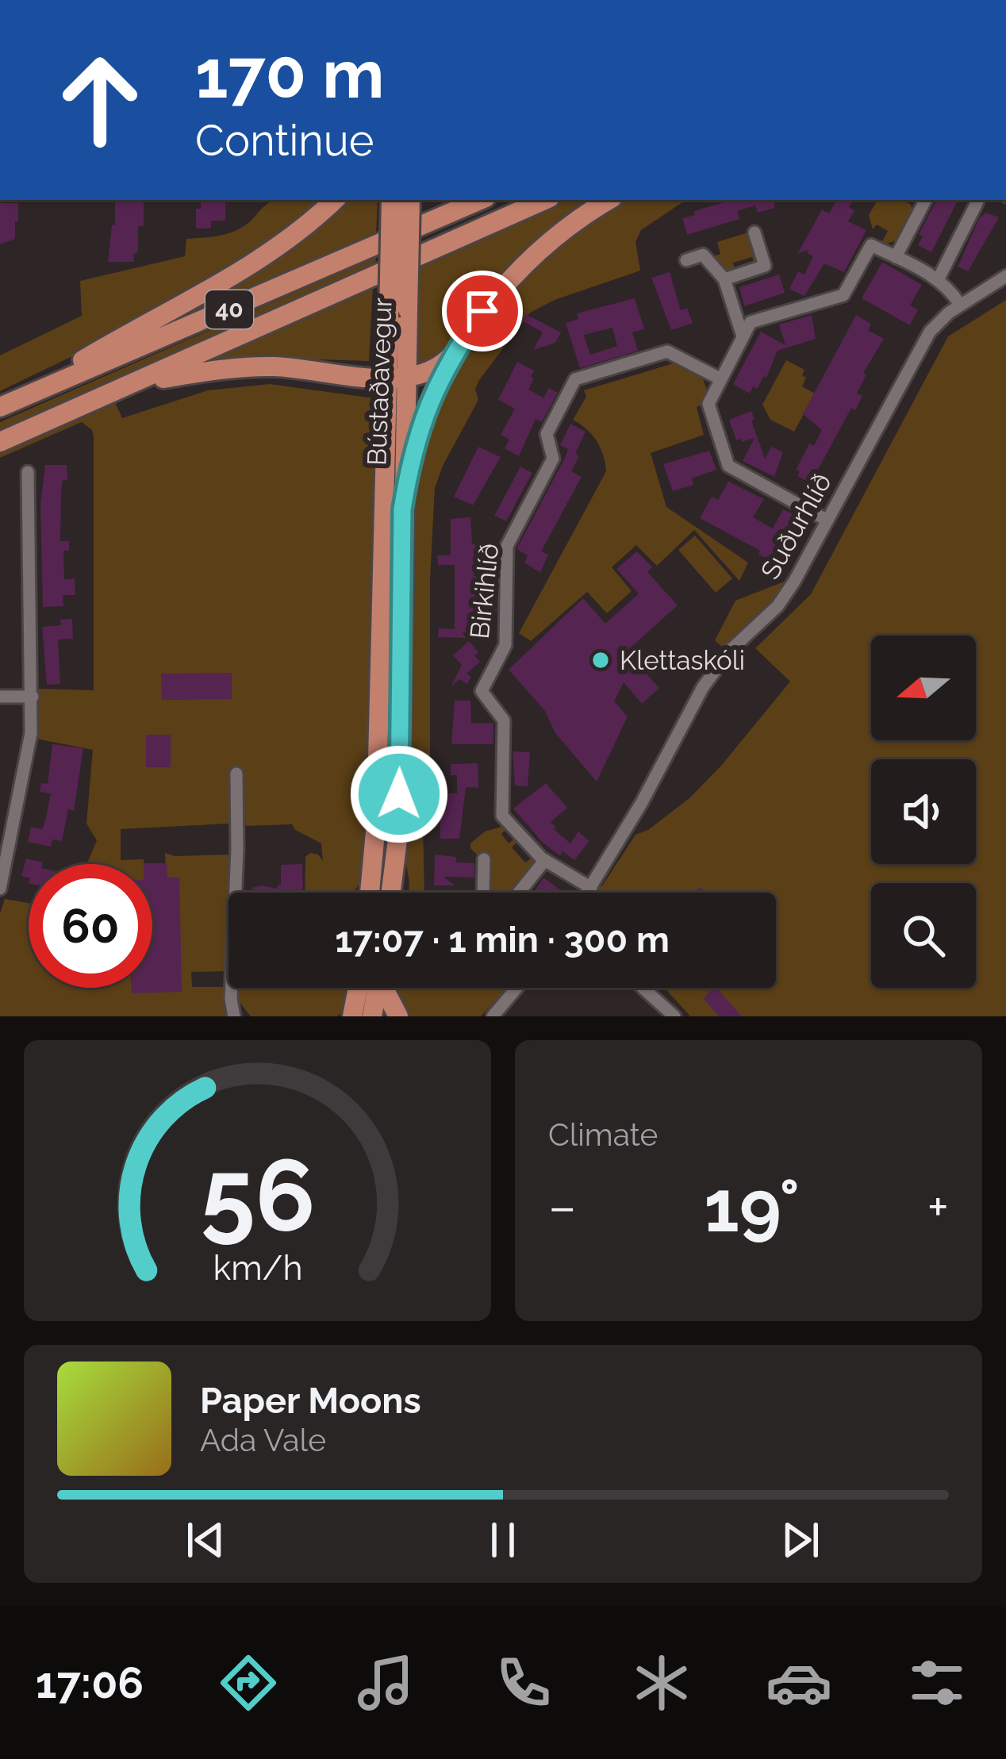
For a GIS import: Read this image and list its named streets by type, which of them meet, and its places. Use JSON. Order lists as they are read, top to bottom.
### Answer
{
  "streets": {
    "main road": ["40", "Bústaðavegur"],
    "street": ["Suðurhlíð", "Birkihlíð"]
  },
  "places": ["Klettaskóli"],
  "north": "left",
  "page": {
    "turn": ["170 m", "Continue"],
    "limit": "60",
    "trip": "17:07 · 1 min · 300 m",
    "tile": "Climate",
    "heat": ["−", "19°", "+"],
    "song": ["Paper Moons", "Ada Vale"],
    "tabs": "17:06",
    "gauge": ["56", "km/h"]
  }
}
